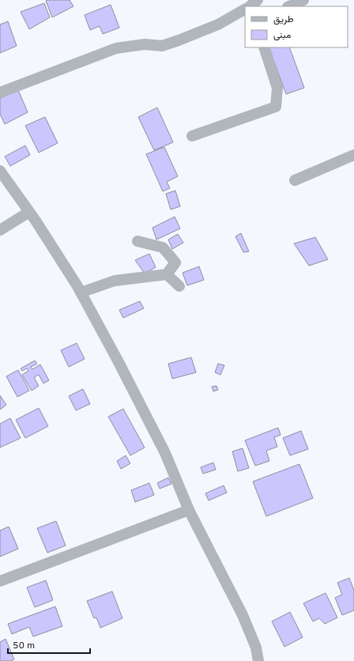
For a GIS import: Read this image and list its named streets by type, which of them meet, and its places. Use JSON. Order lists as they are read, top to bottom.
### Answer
{
  "legend": ["طريق", "مبنى"],
  "scale_bar": "50 m"
}
